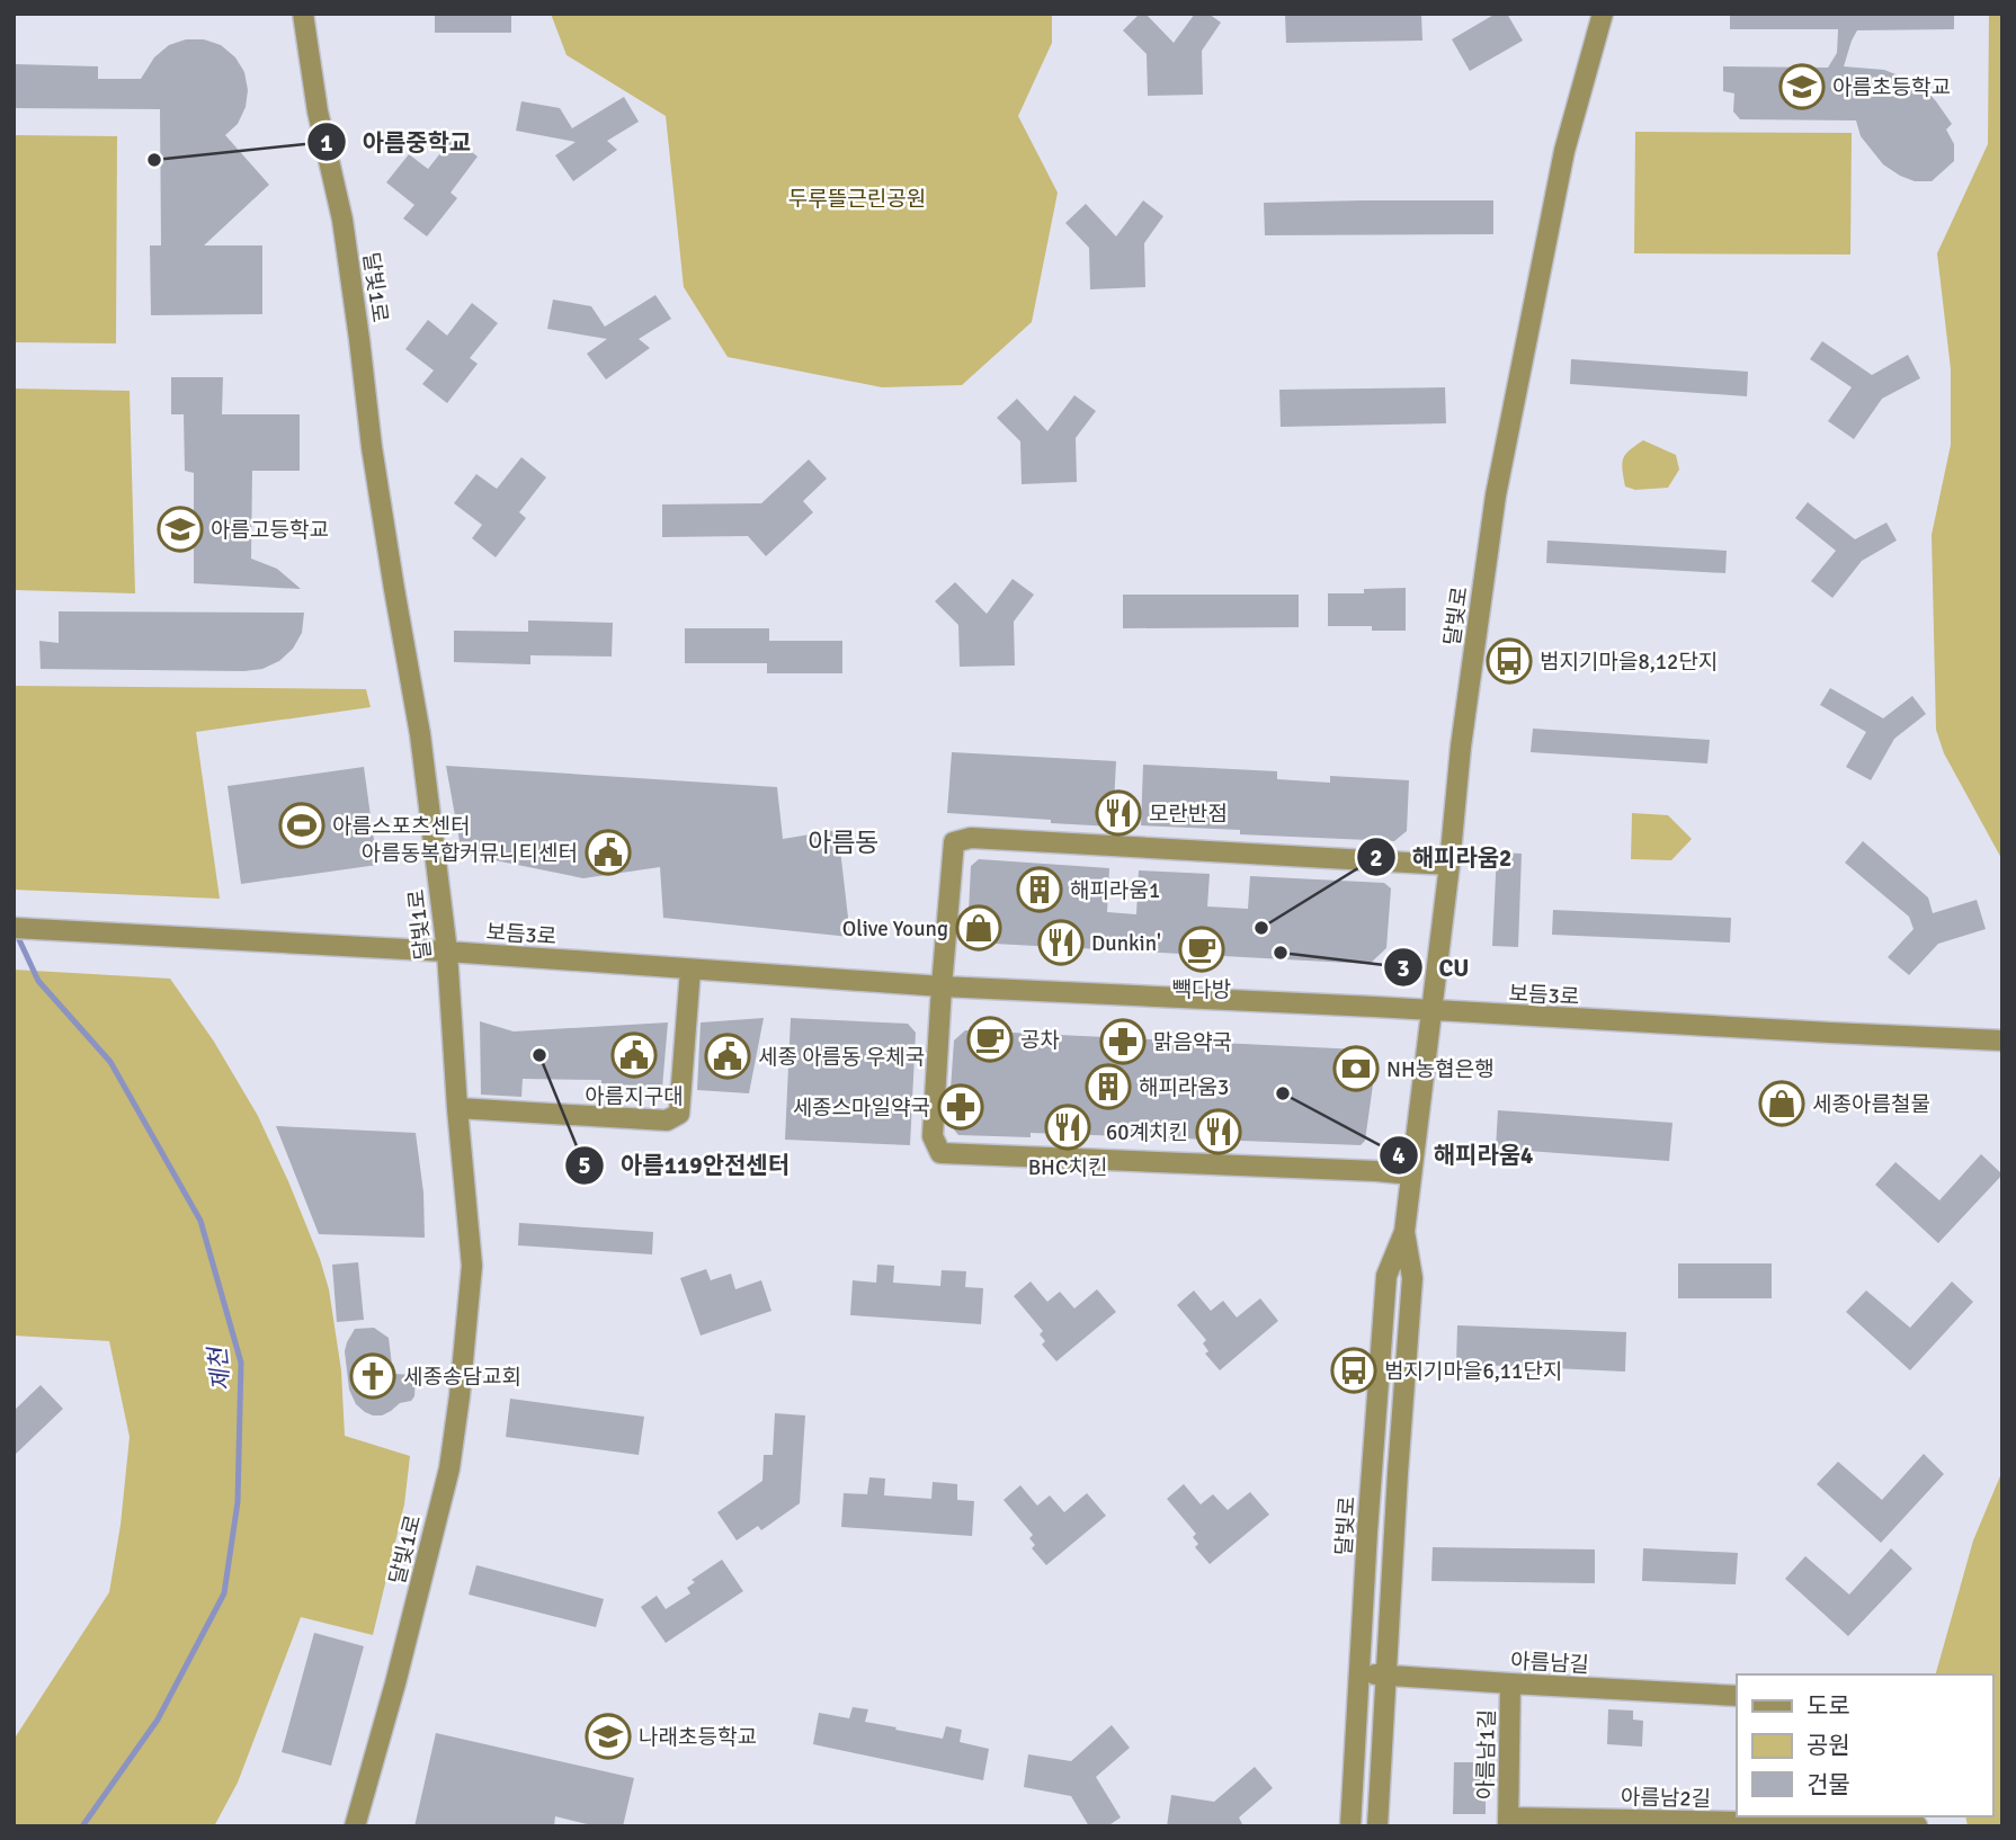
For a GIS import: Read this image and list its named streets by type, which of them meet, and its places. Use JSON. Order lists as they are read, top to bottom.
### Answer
{
  "streets": {
    "street": [
      "달빛1로",
      "달빛로",
      "보듬3로",
      "아름남길",
      "아름남1길",
      "아름남2길"
    ]
  },
  "crossings": [
    ["달빛1로", "보듬3로"],
    ["달빛로", "보듬3로"],
    ["달빛로", "아름남길"],
    ["아름남길", "아름남1길"],
    ["아름남1길", "아름남2길"]
  ],
  "districts": ["아름동"],
  "water": ["제천"],
  "parks": ["두루뜰근린공원"],
  "places": {
    "school or university": ["아름초등학교", "아름고등학교", "나래초등학교"],
    "other": [
      "아름중학교",
      "해피라움2",
      "CU",
      "아름119안전센터",
      "해피라움4"
    ],
    "bus stop": ["범지기마을8,12단지", "범지기마을6,11단지"],
    "restaurant": [
      "모란반점",
      "Dunkin'",
      "BHC치킨",
      "60계치킨"
    ],
    "sports": ["아름스포츠센터"],
    "public building": ["아름동복합커뮤니티센터", "아름지구대", "세종 아름동 우체국"],
    "building": ["해피라움1", "해피라움3"],
    "shop": ["Olive Young", "세종아름철물"],
    "cafe": ["빽다방", "공차"],
    "pharmacy": ["맑음약국", "세종스마일약국"],
    "bank": ["NH농협은행"],
    "church": ["세종송담교회"]
  },
  "legend": ["도로", "공원", "건물"]
}
